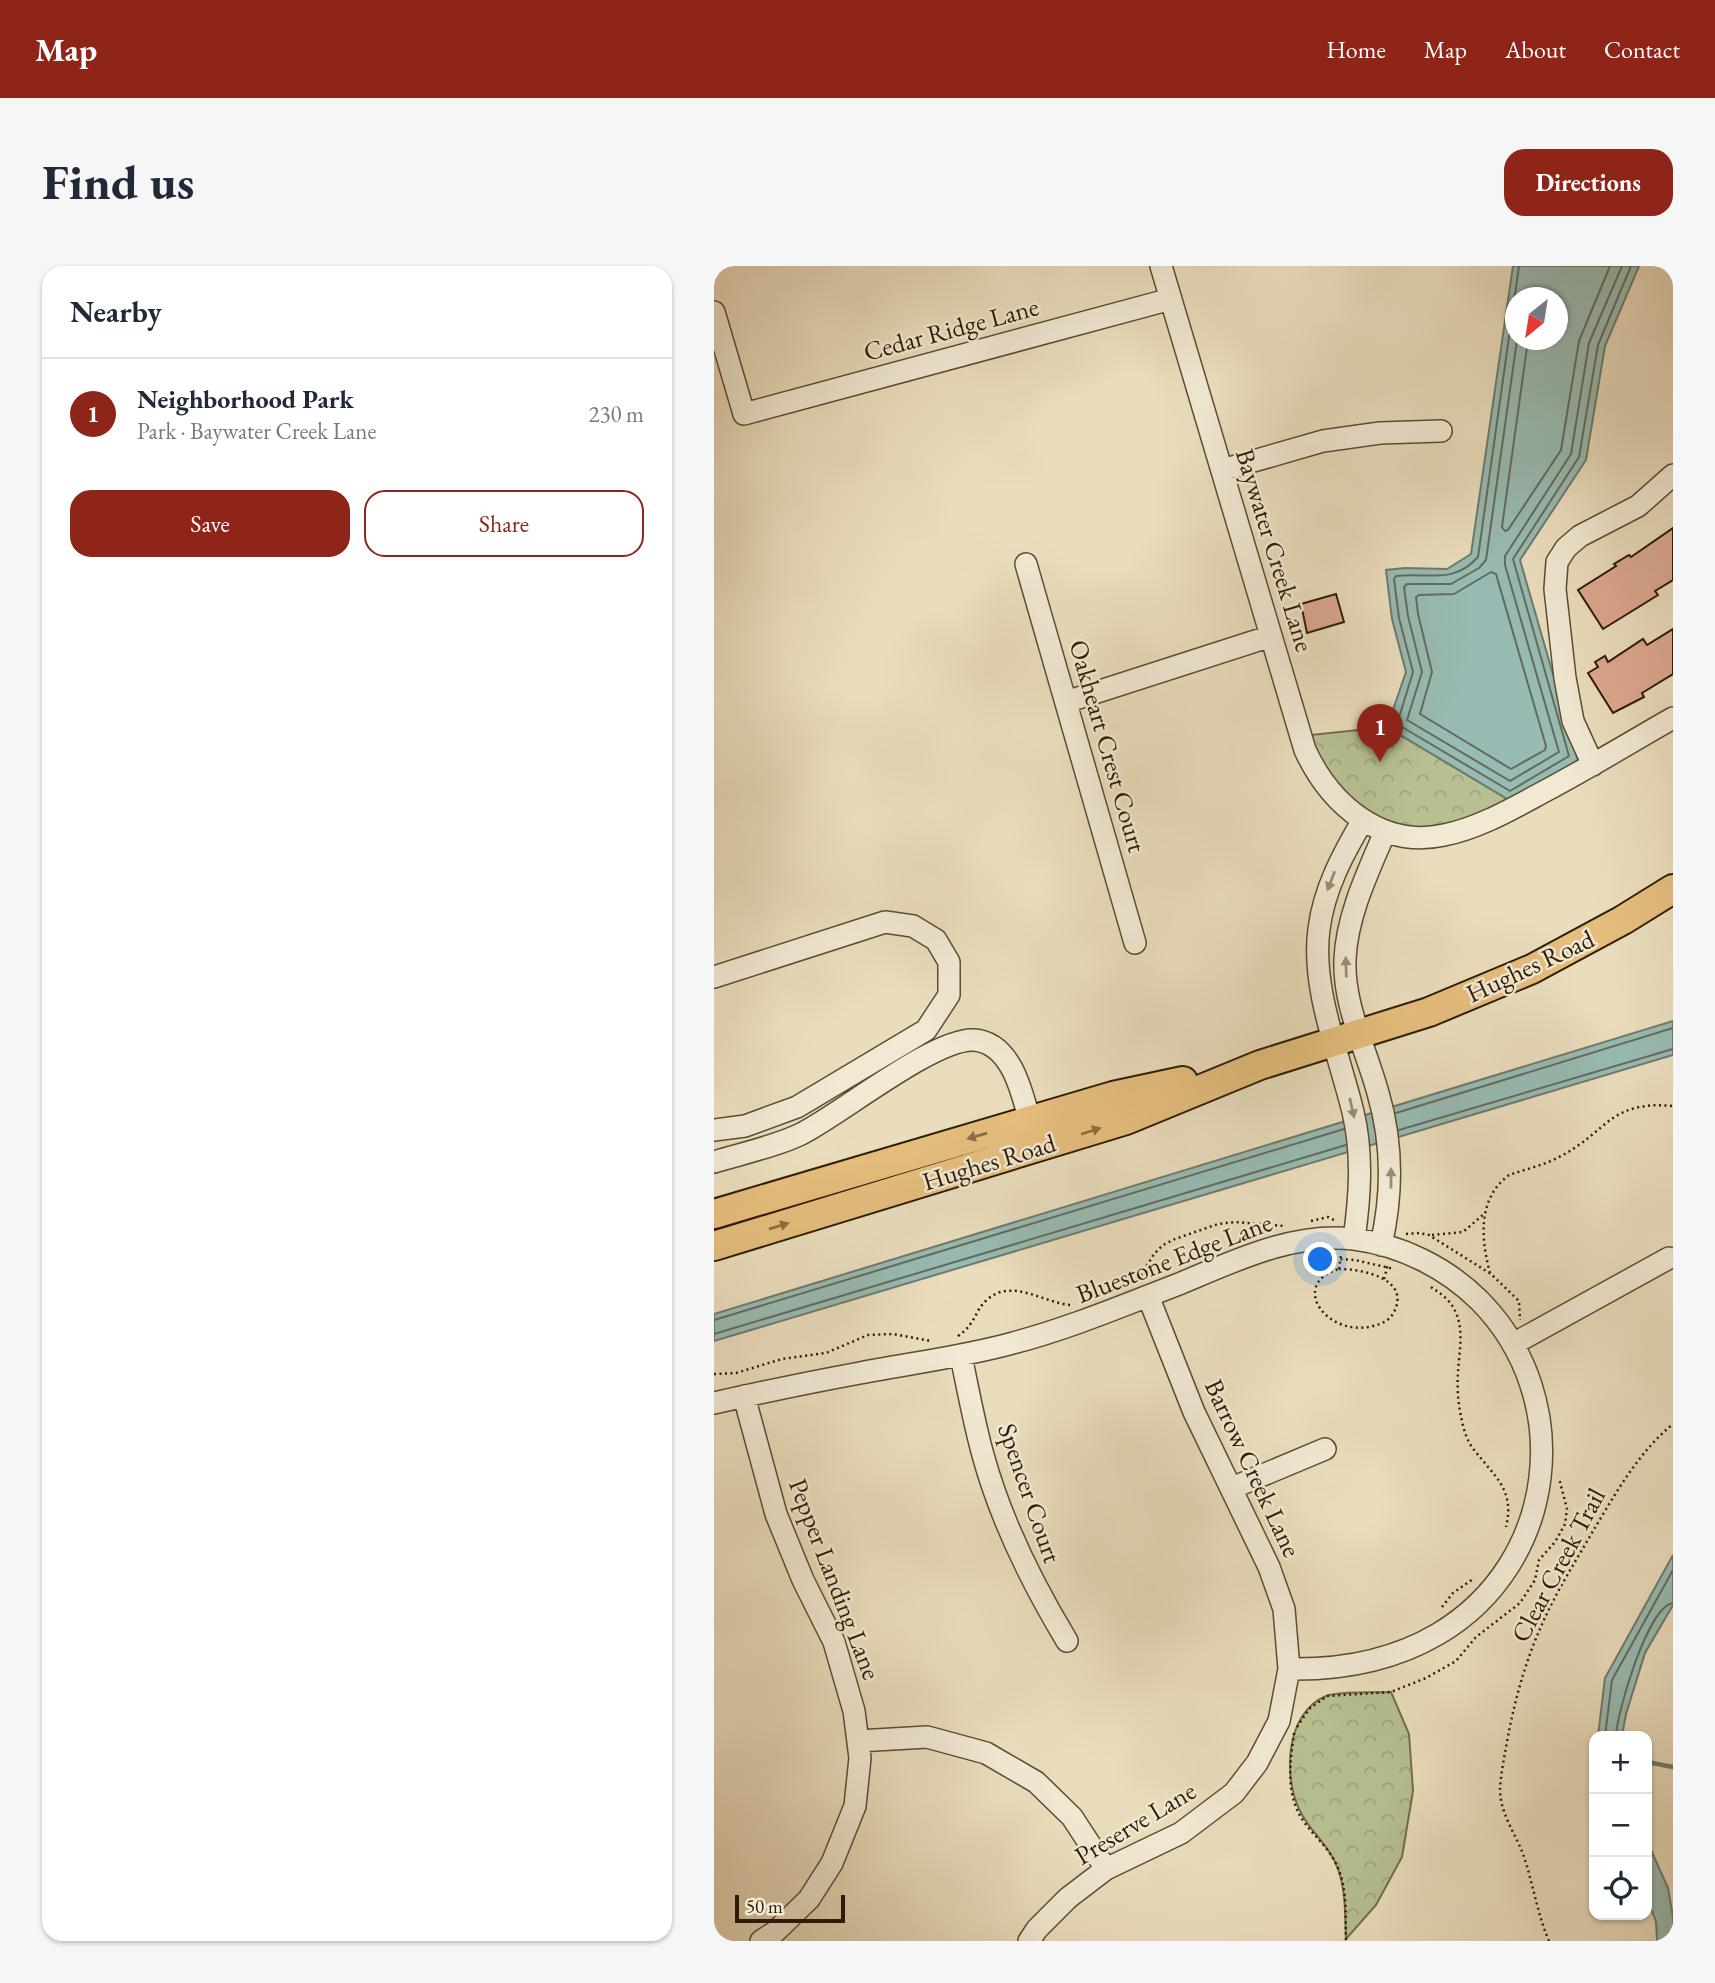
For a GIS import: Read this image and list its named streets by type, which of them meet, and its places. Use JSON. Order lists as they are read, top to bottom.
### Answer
{
  "streets": {
    "main road": ["Hughes Road"],
    "street": [
      "Cedar Ridge Lane",
      "Baywater Creek Lane",
      "Oakheart Crest Court",
      "Bluestone Edge Lane",
      "Barrow Creek Lane",
      "Spencer Court",
      "Pepper Landing Lane",
      "Preserve Lane"
    ],
    "path": ["Clear Creek Trail"]
  },
  "crossings": [
    ["Cedar Ridge Lane", "Baywater Creek Lane"],
    ["Bluestone Edge Lane", "Barrow Creek Lane"],
    ["Bluestone Edge Lane", "Spencer Court"],
    ["Bluestone Edge Lane", "Pepper Landing Lane"],
    ["Bluestone Edge Lane", "Preserve Lane"],
    ["Barrow Creek Lane", "Preserve Lane"]
  ],
  "scale_bar": "50 m",
  "north": "bottom left",
  "page": {
    "header": "Map",
    "nav": [
      "Home",
      "Map",
      "About",
      "Contact"
    ],
    "buttons": [
      "Directions",
      ["Save", "Share"]
    ],
    "title": "Find us",
    "heading": "Nearby",
    "list": [
      {
        "mark": "1",
        "name": "Neighborhood Park",
        "note": "Park · Baywater Creek Lane",
        "value": "230 m"
      }
    ],
    "pins": "1",
    "map_buttons": ["+", "−"],
    "scale": "50 m"
  }
}
